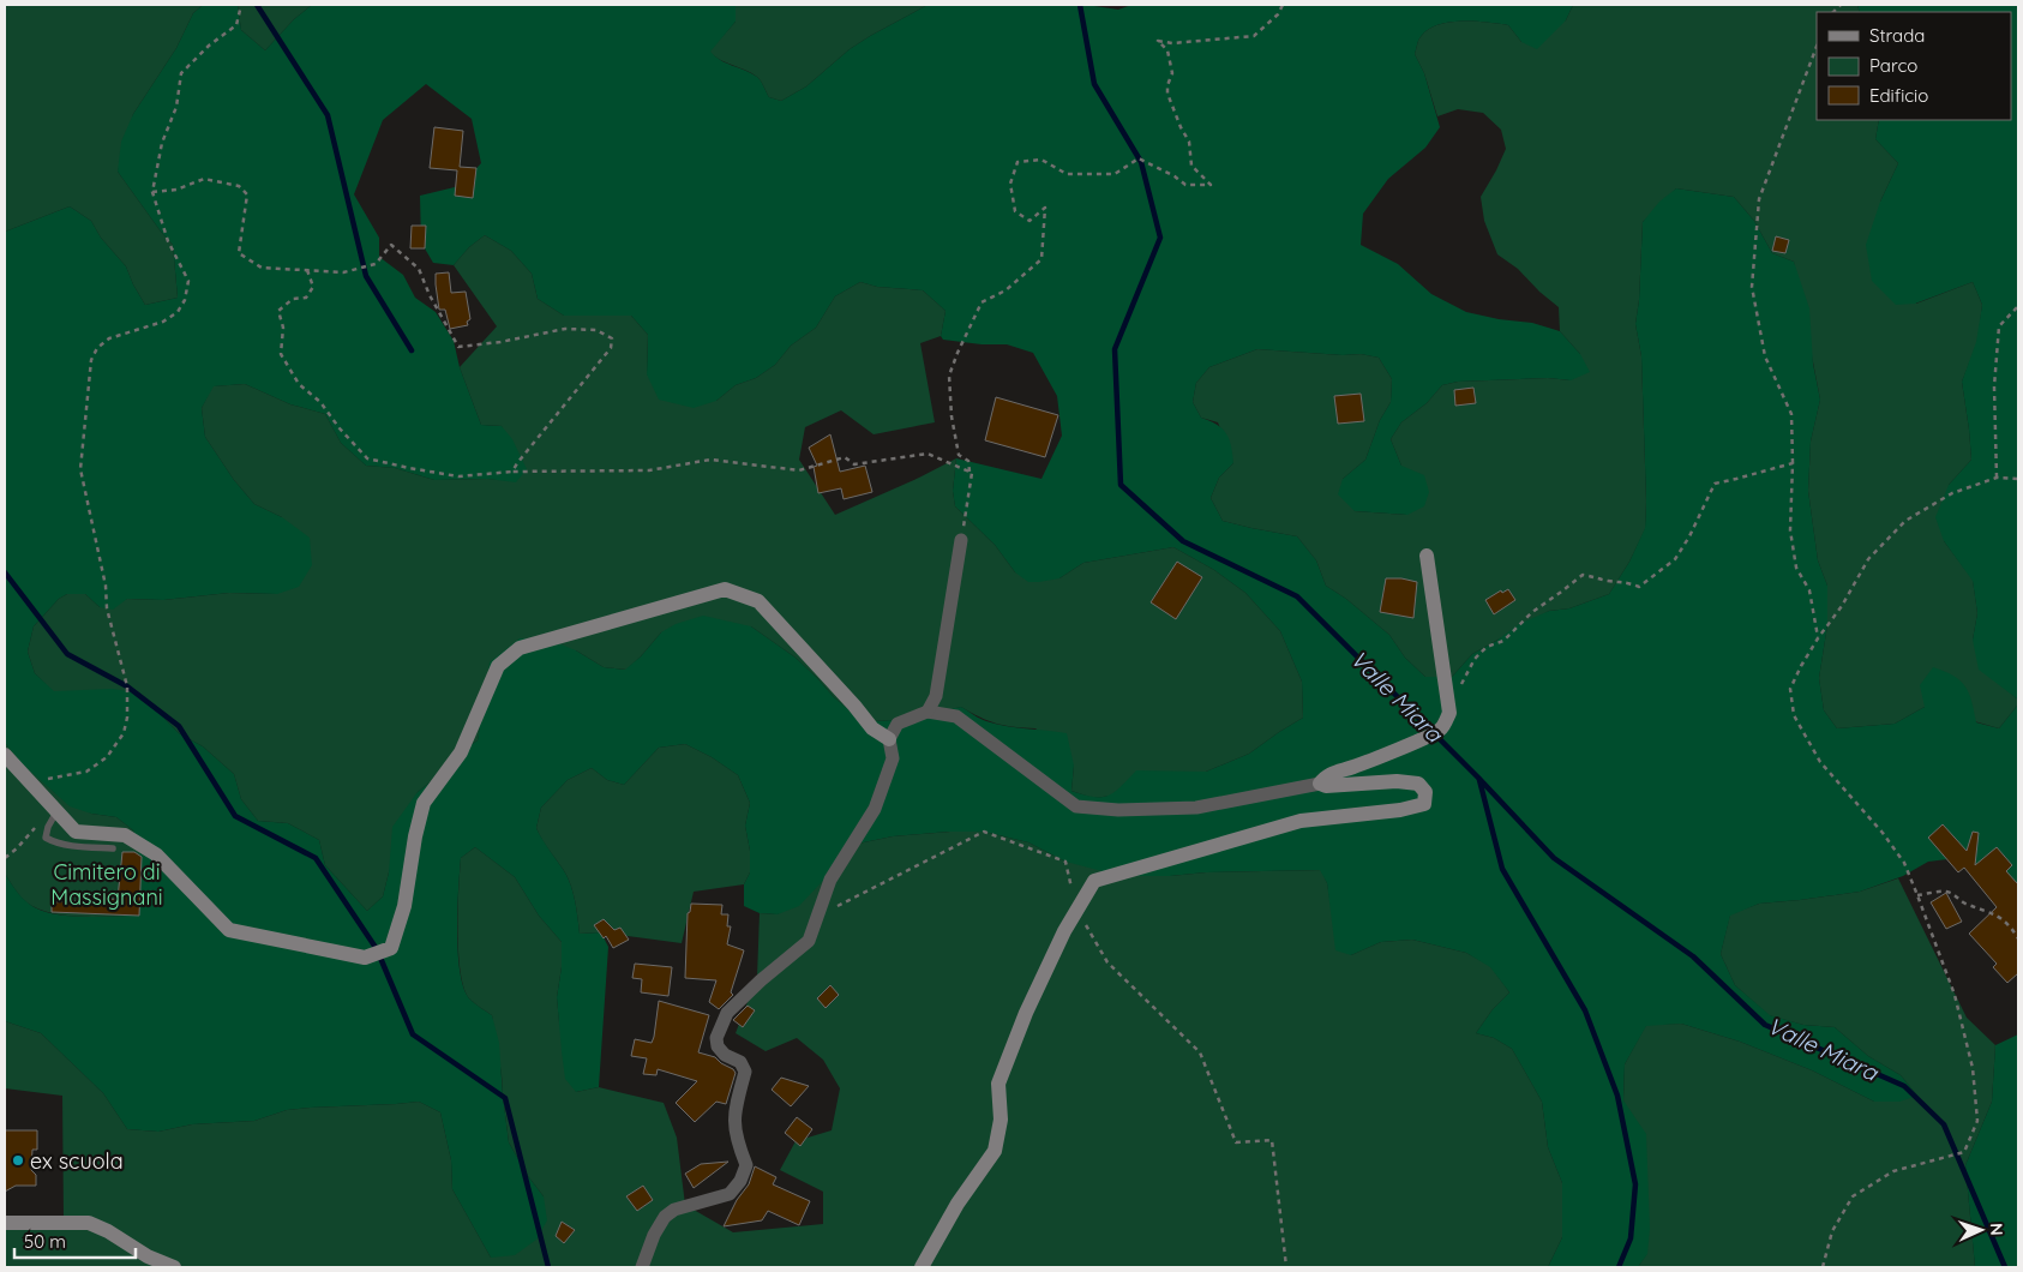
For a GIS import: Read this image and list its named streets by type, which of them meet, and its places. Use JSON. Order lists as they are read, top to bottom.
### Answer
{
  "water": ["Valle Miara"],
  "parks": ["Cimitero di Massignani"],
  "places": ["ex scuola"],
  "legend": ["Strada", "Parco", "Edificio"],
  "scale_bar": "50 m",
  "north": "right"
}
